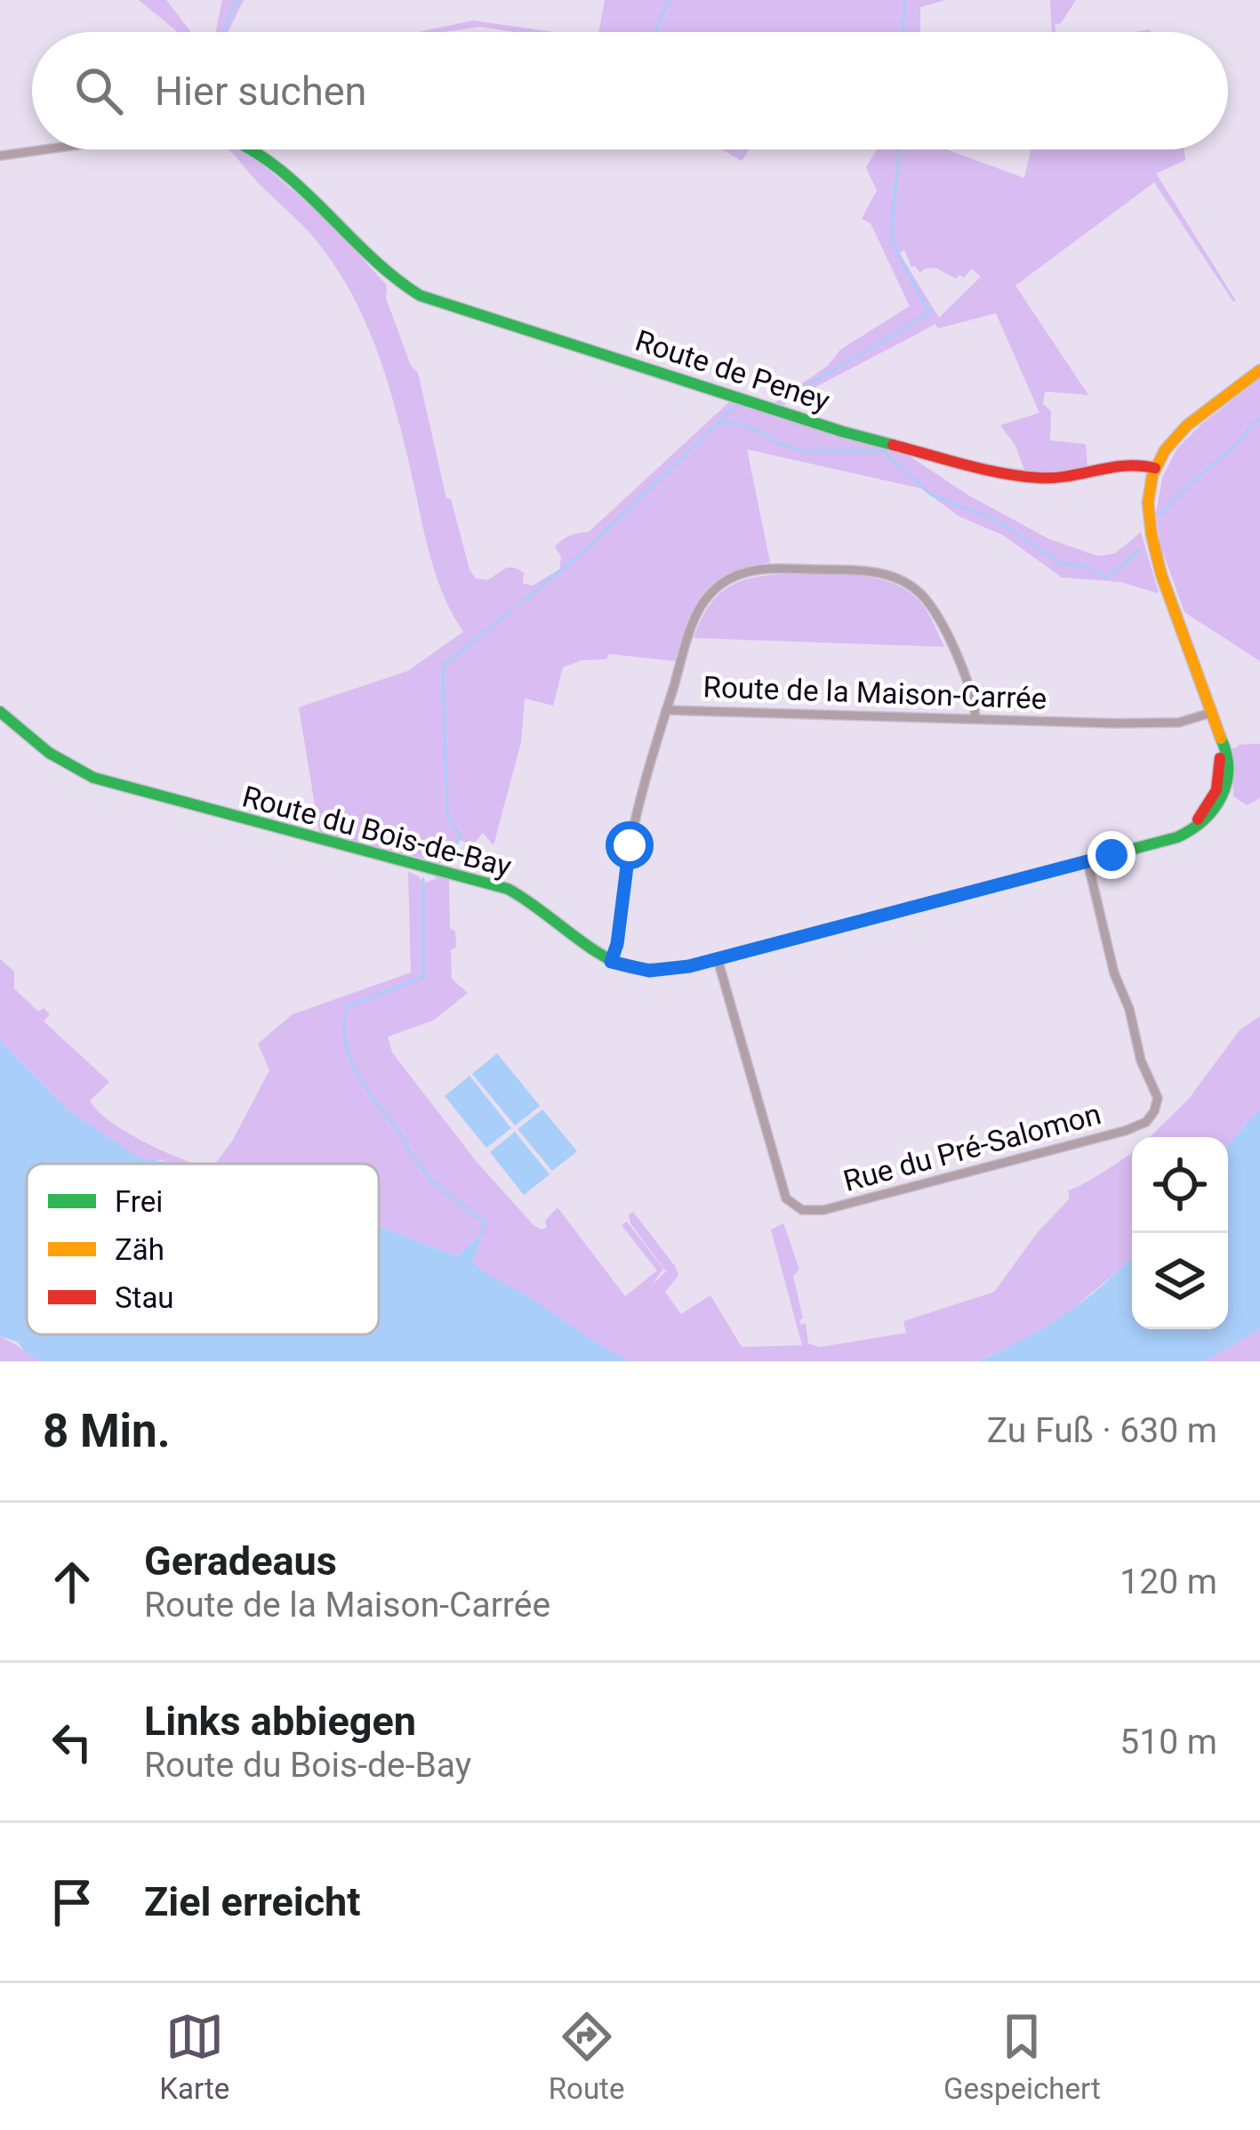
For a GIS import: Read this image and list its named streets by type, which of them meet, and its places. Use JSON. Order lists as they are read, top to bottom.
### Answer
{
  "streets": {
    "main road": ["Route de Peney", "Route du Bois-de-Bay"],
    "street": ["Route de la Maison-Carrée", "Rue du Pré-Salomon"]
  },
  "crossings": [
    ["Route de Peney", "Route du Bois-de-Bay"],
    ["Route de la Maison-Carrée", "Route du Bois-de-Bay"],
    ["Route du Bois-de-Bay", "Rue du Pré-Salomon"]
  ],
  "legend": ["Frei", "Zäh", "Stau"],
  "page": {
    "search": "Hier suchen",
    "heading": ["8 Min.", "Zu Fuß · 630 m"],
    "list": [
      ["Geradeaus", "Route de la Maison-Carrée", "120 m"],
      ["Links abbiegen", "Route du Bois-de-Bay", "510 m"],
      "Ziel erreicht"
    ],
    "nav": ["Karte", "Route", "Gespeichert"]
  }
}
